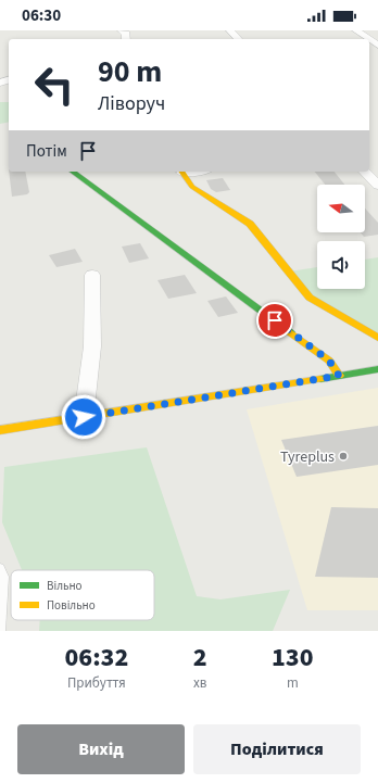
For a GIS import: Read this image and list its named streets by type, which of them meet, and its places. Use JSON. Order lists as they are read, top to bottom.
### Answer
{
  "places": ["Tyreplus"],
  "legend": ["Вільно", "Повільно"],
  "north": "left",
  "page": {
    "status": "06:30",
    "turn": ["90 m", "Ліворуч"],
    "then": "Потім",
    "eta": [
      "06:32",
      "Прибуття",
      "2",
      "хв",
      "130",
      "m"
    ],
    "buttons": ["Вихід", "Поділитися"]
  }
}
